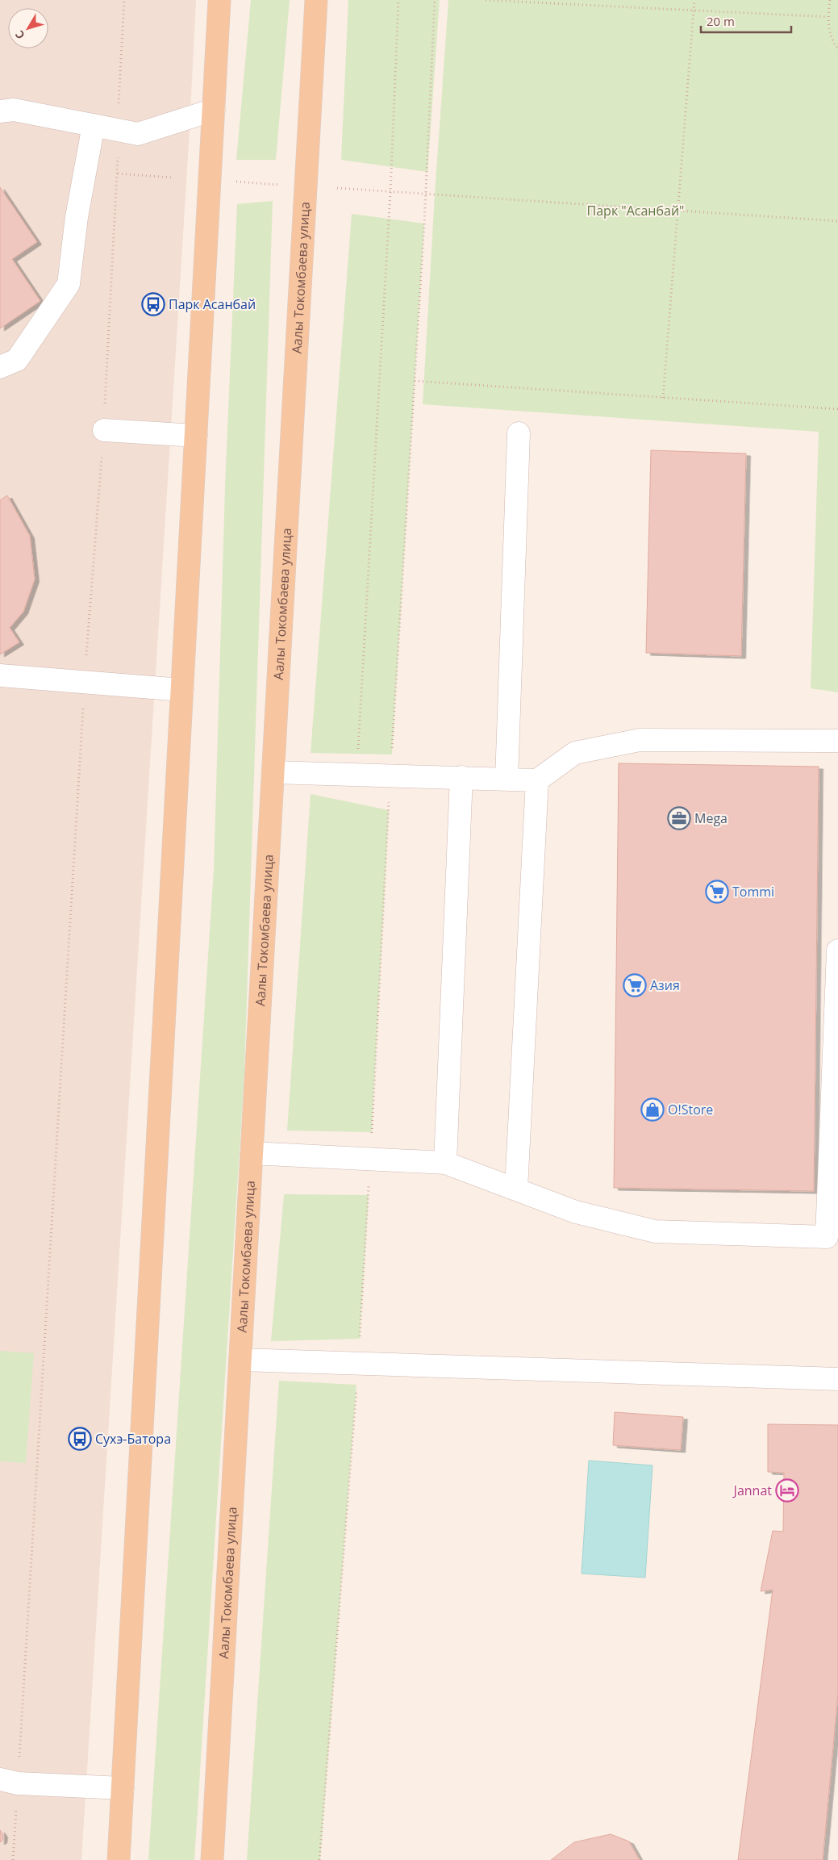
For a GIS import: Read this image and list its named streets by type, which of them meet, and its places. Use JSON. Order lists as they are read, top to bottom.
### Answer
{
  "streets": {
    "main road": ["Аалы Токомбаева улица"]
  },
  "parks": ["Парк \"Асанбай\""],
  "places": {
    "bus stop": ["Парк Асанбай", "Сухэ-Батора"],
    "office": ["Mega"],
    "supermarket": ["Tommi", "Азия"],
    "shop": ["O!Store"],
    "hotel": ["Jannat"]
  },
  "scale_bar": "20 m",
  "north": "bottom left"
}
